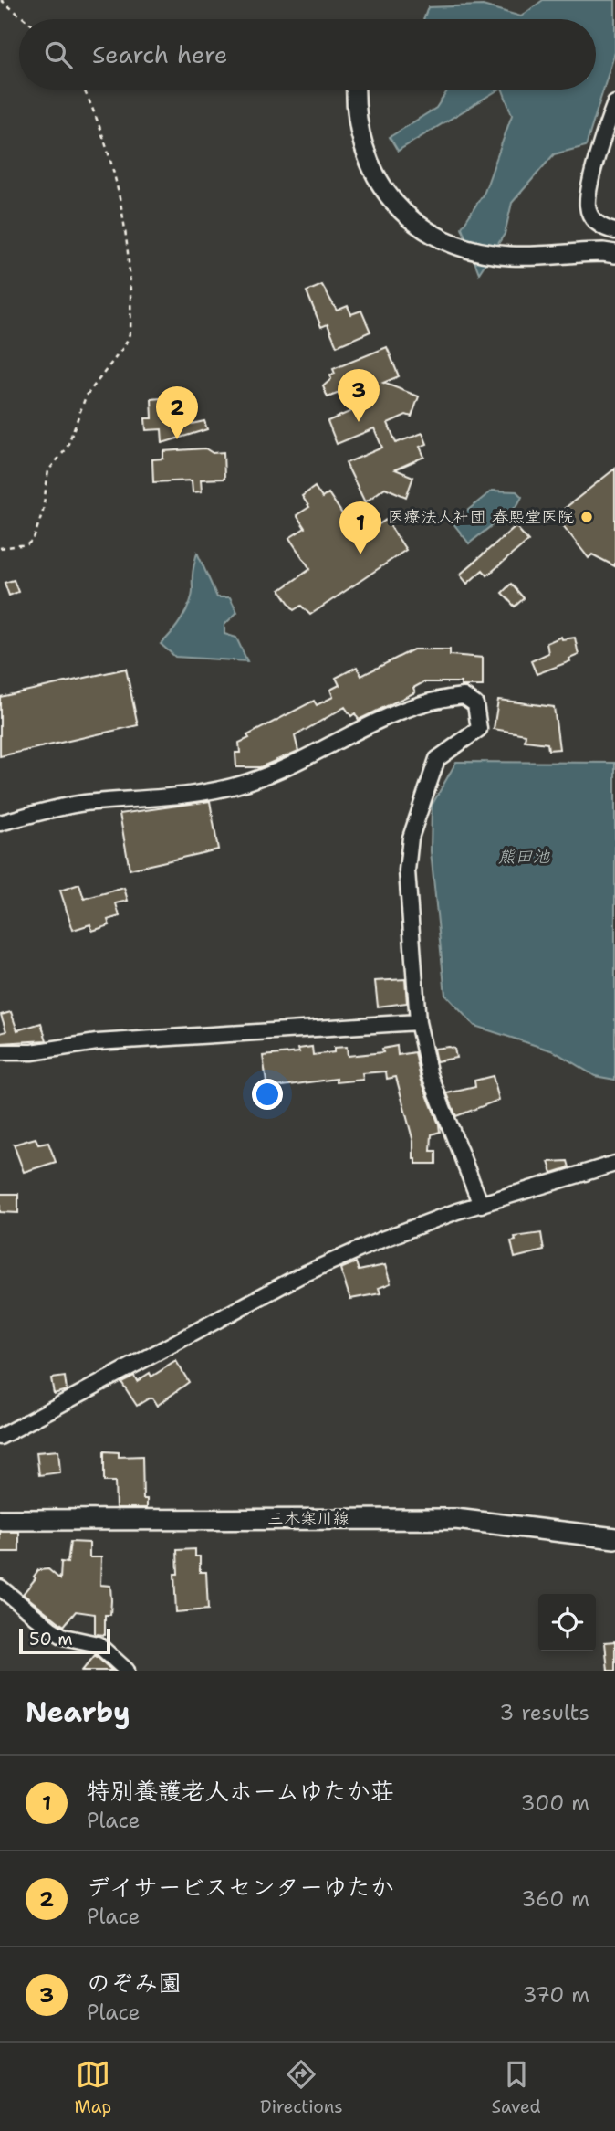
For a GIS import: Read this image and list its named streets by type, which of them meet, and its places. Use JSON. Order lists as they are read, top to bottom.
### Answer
{
  "streets": {
    "main road": ["三木寒川線"]
  },
  "water": ["熊田池"],
  "places": ["医療法人社団 春熙堂医院"],
  "scale_bar": "50 m",
  "page": {
    "search": "Search here",
    "pins": ["3", "2", "1"],
    "scale": "50 m",
    "heading": ["Nearby", "3 results"],
    "list": [
      {
        "mark": "1",
        "name": "特別養護老人ホームゆたか荘",
        "note": "Place",
        "value": "300 m"
      },
      {
        "mark": "2",
        "name": "デイサービスセンターゆたか",
        "note": "Place",
        "value": "360 m"
      },
      {
        "mark": "3",
        "name": "のぞみ園",
        "note": "Place",
        "value": "370 m"
      }
    ],
    "nav": ["Map", "Directions", "Saved"]
  }
}
